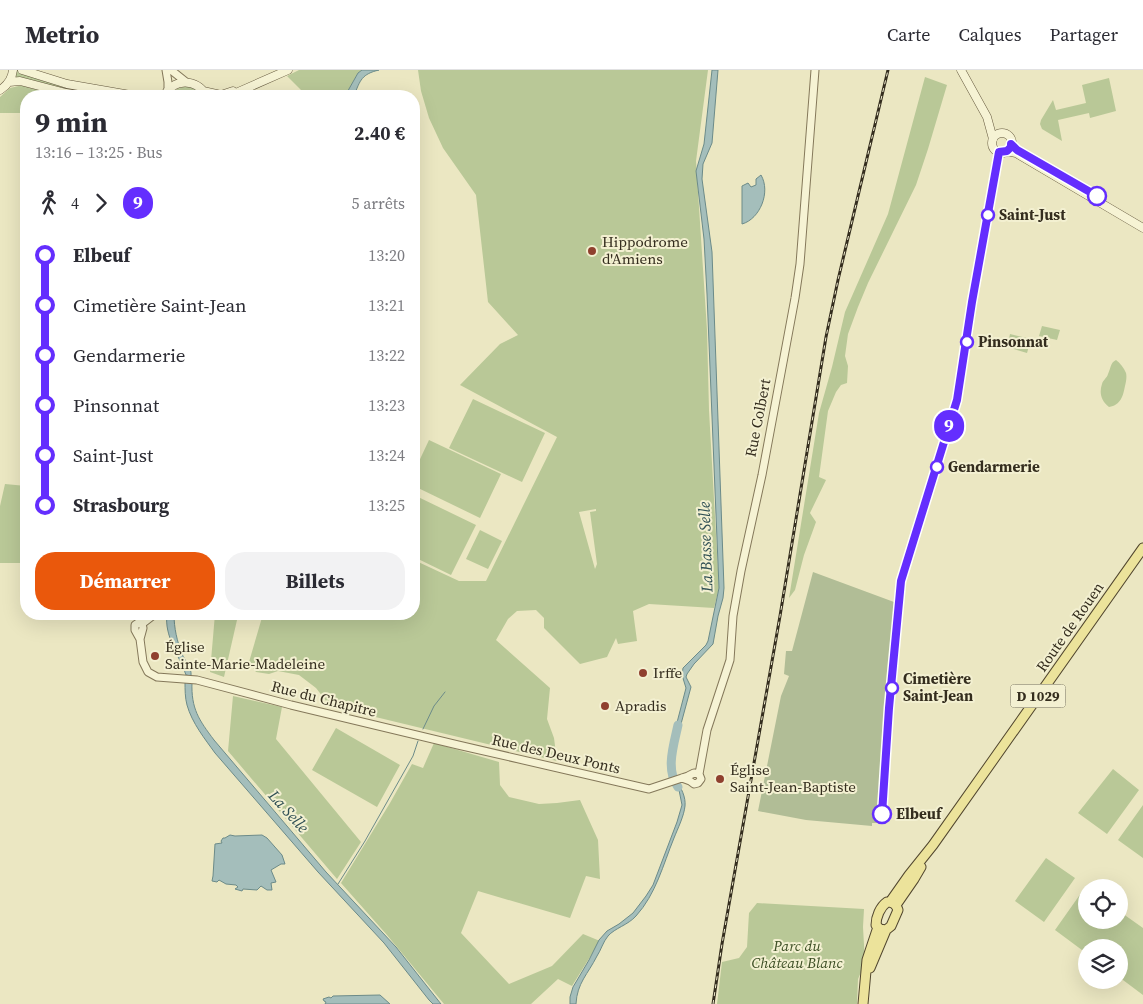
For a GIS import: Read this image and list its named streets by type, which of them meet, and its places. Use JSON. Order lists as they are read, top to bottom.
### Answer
{
  "streets": {
    "main road": ["Route de Rouen", "D 1029"],
    "street": ["Rue Colbert", "Rue du Chapitre", "Rue des Deux Ponts"]
  },
  "crossings": [
    ["Rue Colbert", "Rue des Deux Ponts"],
    ["Rue du Chapitre", "Rue des Deux Ponts"]
  ],
  "water": ["La Basse Selle", "La Selle"],
  "parks": ["Parc du Château Blanc"],
  "places": [
    "Saint-Just",
    "Hippodrome d'Amiens",
    "Pinsonnat",
    "Gendarmerie",
    "Église Sainte-Marie-Madeleine",
    "Irffe",
    "Cimetière Saint-Jean",
    "Apradis",
    "Église Saint-Jean-Baptiste",
    "Elbeuf"
  ],
  "lines": ["bus line 9"],
  "page": {
    "header": "Metrio",
    "nav": ["Carte", "Calques", "Partager"],
    "on_map": "9",
    "heading": ["9 min", "13:16 – 13:25 · Bus", "2.40 €"],
    "legs": ["4", "9", "5 arrêts"],
    "list": [
      {
        "name": "Elbeuf",
        "value": "13:20"
      },
      {
        "name": "Cimetière Saint-Jean",
        "value": "13:21"
      },
      {
        "name": "Gendarmerie",
        "value": "13:22"
      },
      {
        "name": "Pinsonnat",
        "value": "13:23"
      },
      {
        "name": "Saint-Just",
        "value": "13:24"
      },
      {
        "name": "Strasbourg",
        "value": "13:25"
      }
    ],
    "buttons": ["Démarrer", "Billets"]
  }
}
